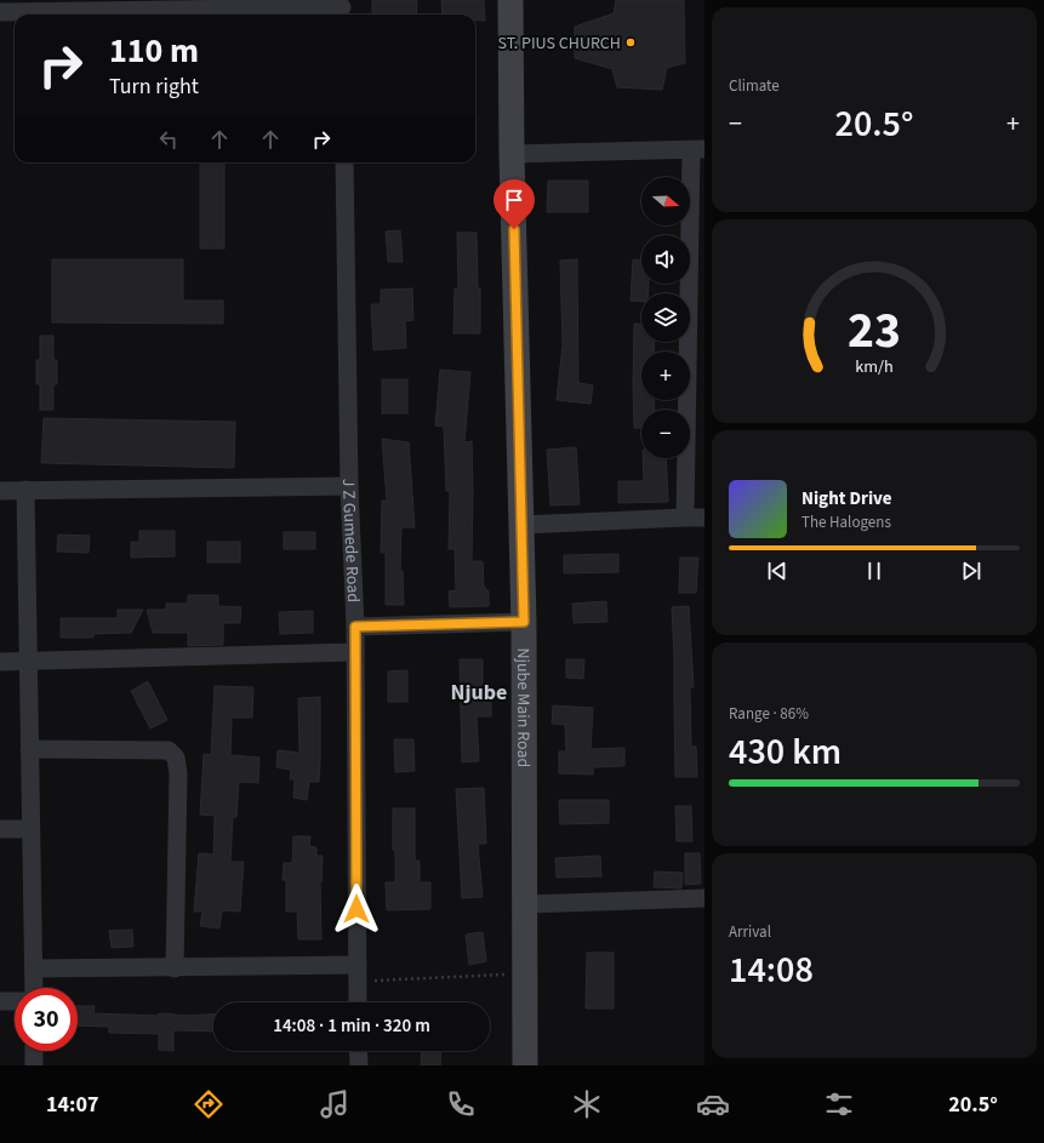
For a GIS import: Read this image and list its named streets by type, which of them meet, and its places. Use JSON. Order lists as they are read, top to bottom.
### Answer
{
  "streets": {
    "street": ["J Z Gumede Road", "Njube Main Road"]
  },
  "districts": ["Njube"],
  "places": ["ST. PIUS CHURCH"],
  "north": "right",
  "page": {
    "tile": [
      "Climate",
      ["Range · 86%", "430 km"],
      ["Arrival", "14:08"]
    ],
    "turn": ["110 m", "Turn right"],
    "heat": ["−", "20.5°", "+"],
    "map_buttons": ["+", "−"],
    "song": ["Night Drive", "The Halogens"],
    "limit": "30",
    "trip": "14:08 · 1 min · 320 m",
    "tabs": ["14:07", "20.5°"],
    "gauge": ["23", "km/h"]
  }
}
